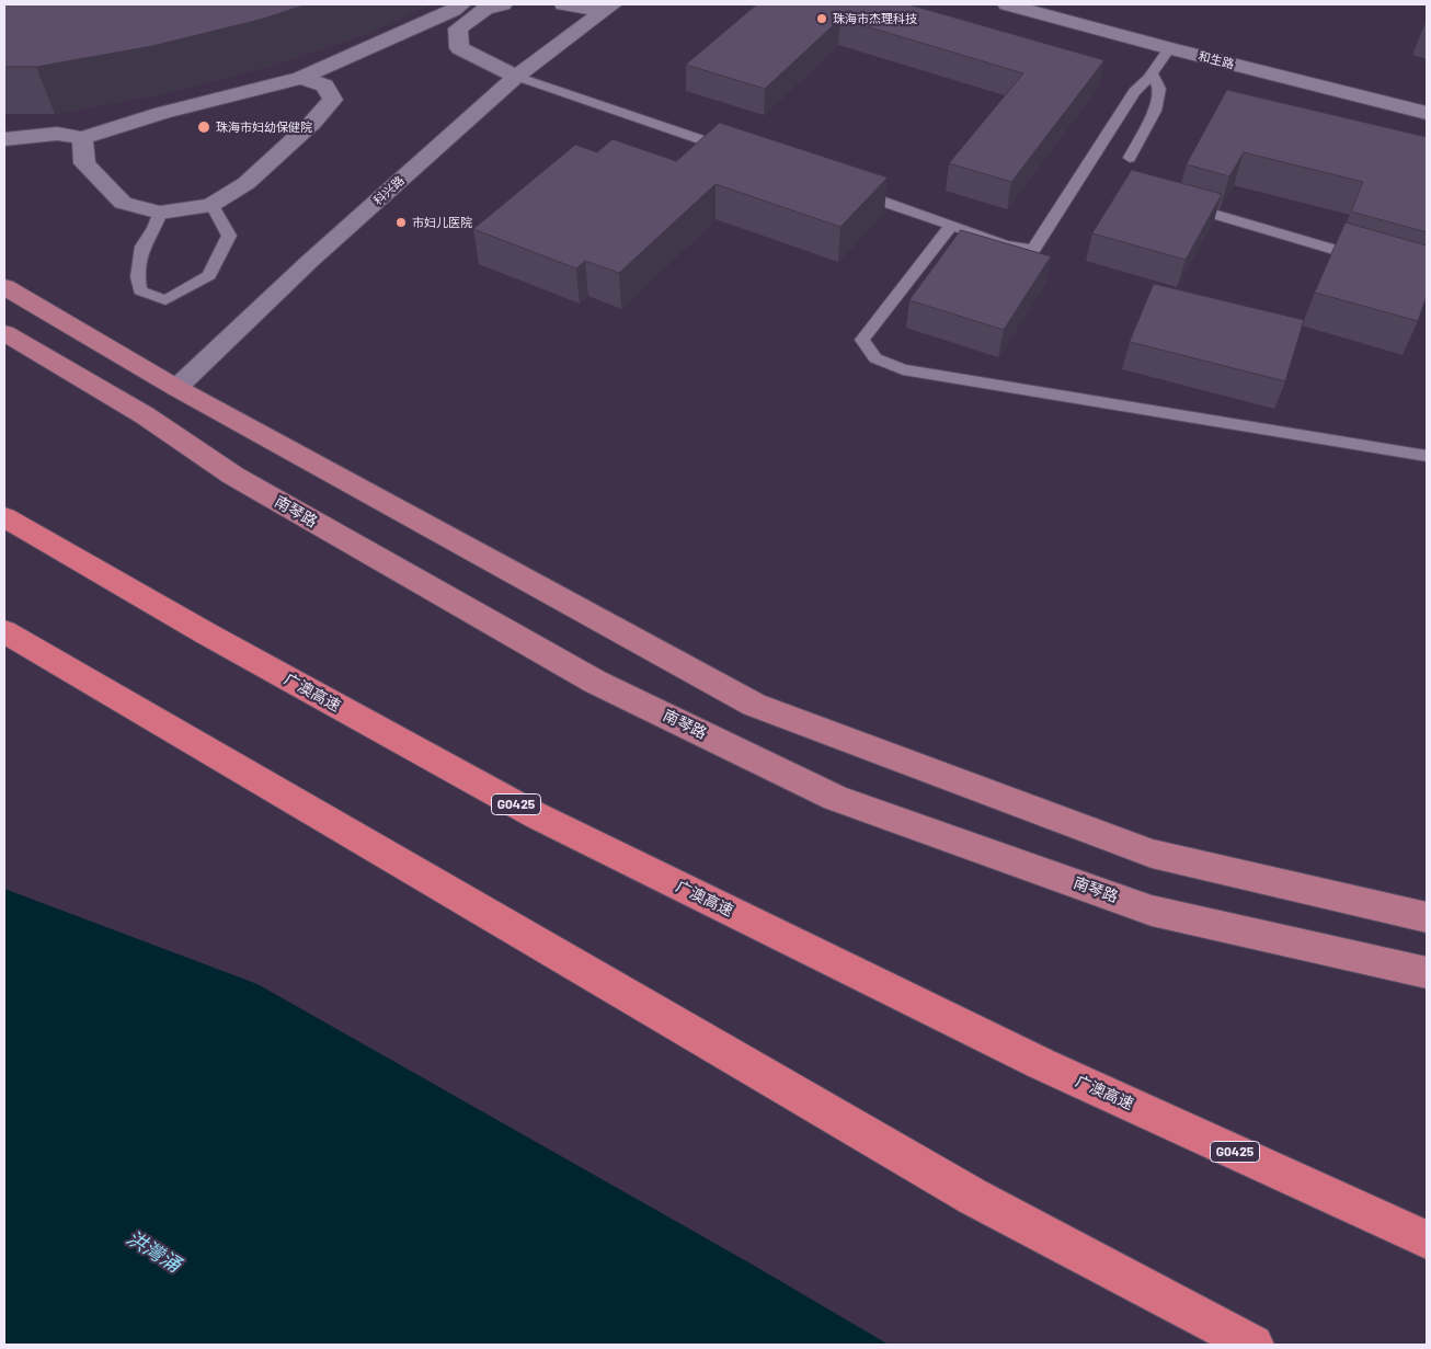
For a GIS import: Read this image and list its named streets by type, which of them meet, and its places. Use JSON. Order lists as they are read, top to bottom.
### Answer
{
  "streets": {
    "highway": ["广澳高速", "G0425"],
    "main road": ["南琴路"],
    "street": ["和生路", "科兴路"]
  },
  "water": ["洪灣涌"],
  "places": ["珠海市杰理科技", "珠海市妇幼保健院", "市妇儿医院"]
}
